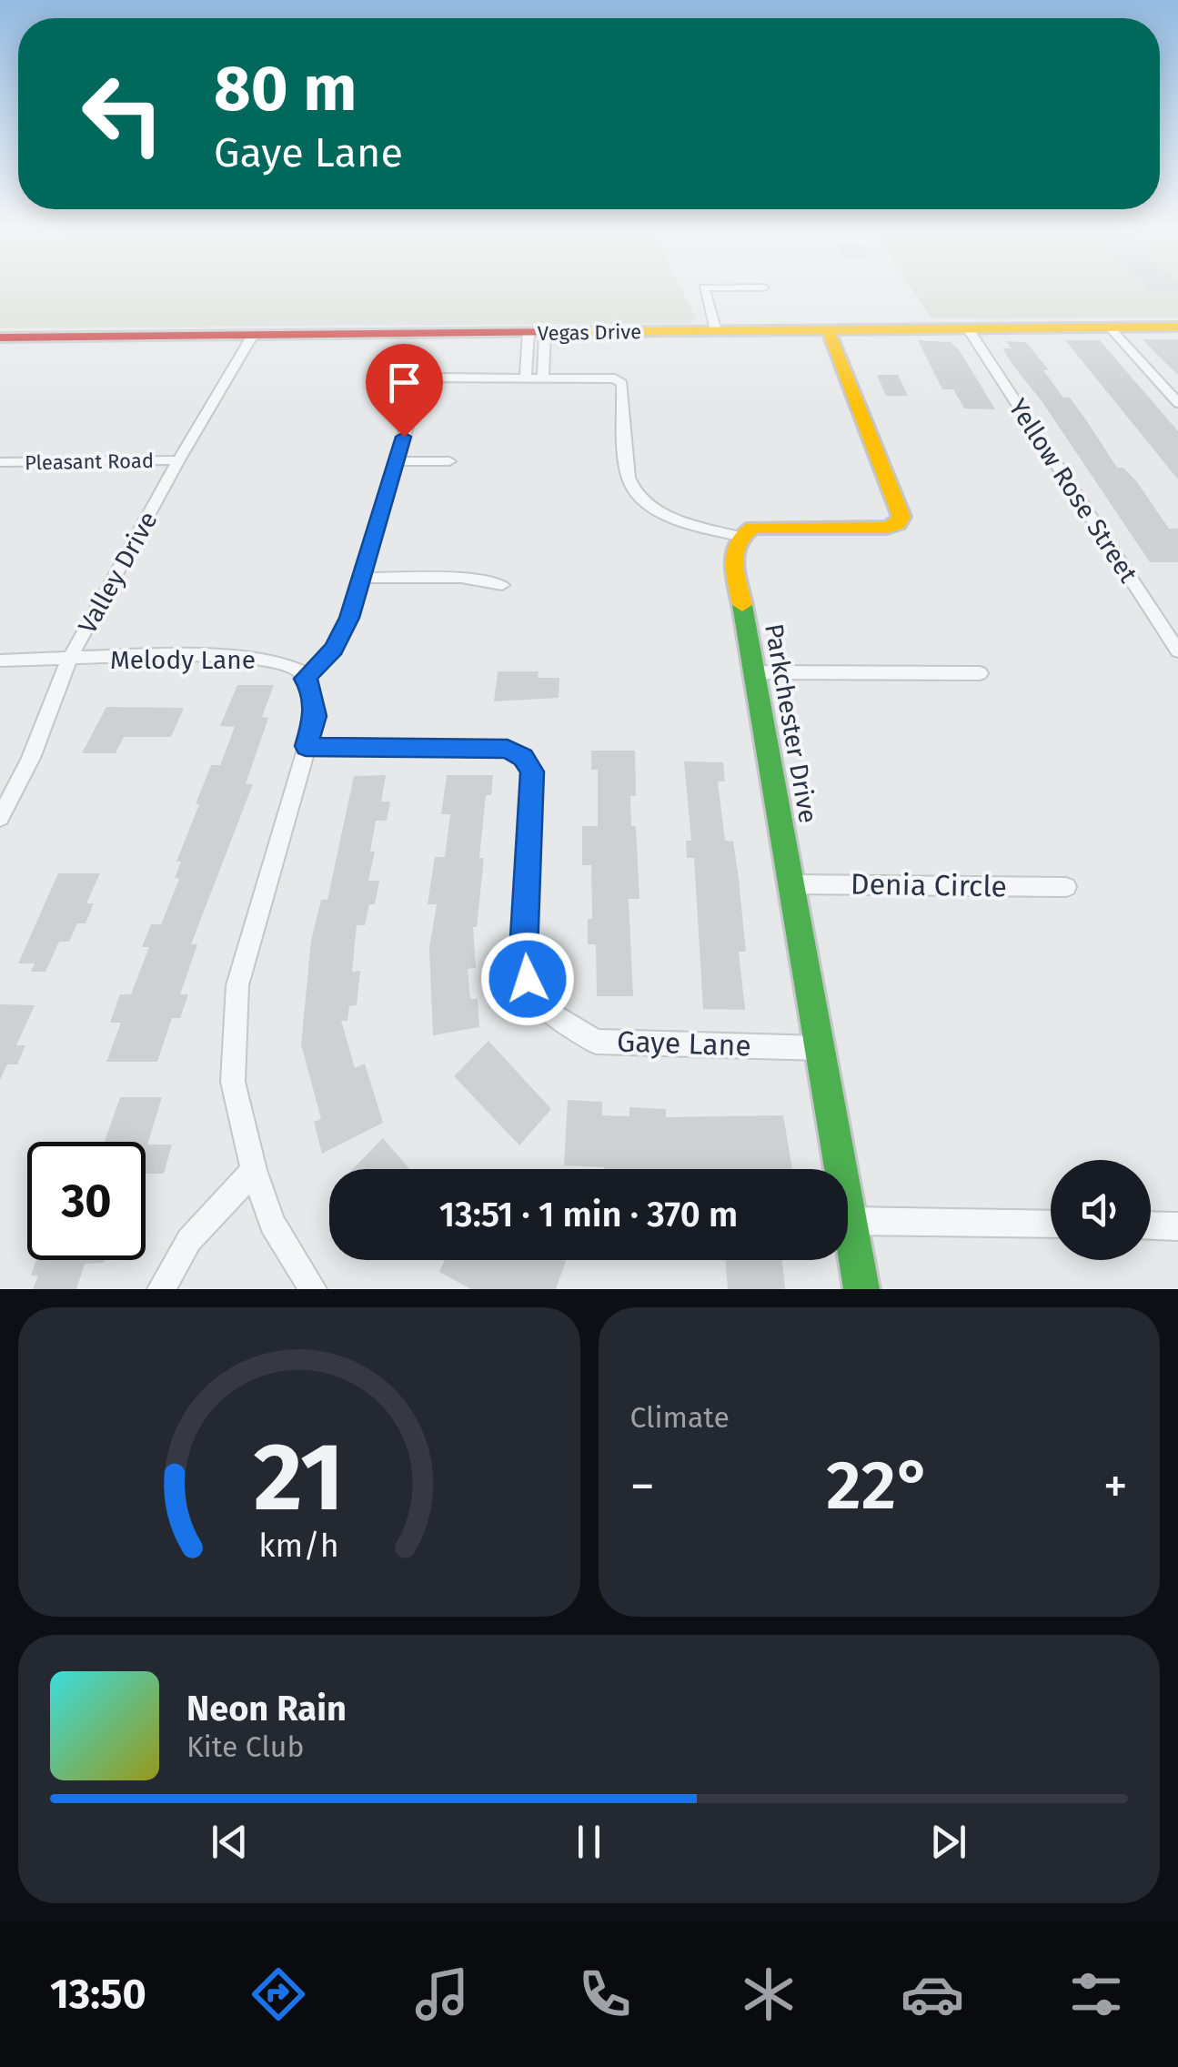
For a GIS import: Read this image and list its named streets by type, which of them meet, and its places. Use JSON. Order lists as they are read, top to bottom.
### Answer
{
  "streets": {
    "main road": ["Vegas Drive", "Parkchester Drive"],
    "street": [
      "Pleasant Road",
      "Yellow Rose Street",
      "Valley Drive",
      "Melody Lane",
      "Denia Circle",
      "Gaye Lane"
    ]
  },
  "crossings": [
    ["Vegas Drive", "Yellow Rose Street"],
    ["Vegas Drive", "Valley Drive"],
    ["Pleasant Road", "Valley Drive"],
    ["Valley Drive", "Melody Lane"],
    ["Parkchester Drive", "Denia Circle"],
    ["Parkchester Drive", "Gaye Lane"]
  ],
  "page": {
    "turn": ["80 m", "Gaye Lane"],
    "limit": "30",
    "trip": "13:51 · 1 min · 370 m",
    "tile": "Climate",
    "heat": ["−", "22°", "+"],
    "song": ["Neon Rain", "Kite Club"],
    "tabs": "13:50",
    "gauge": ["21", "km/h"]
  }
}
